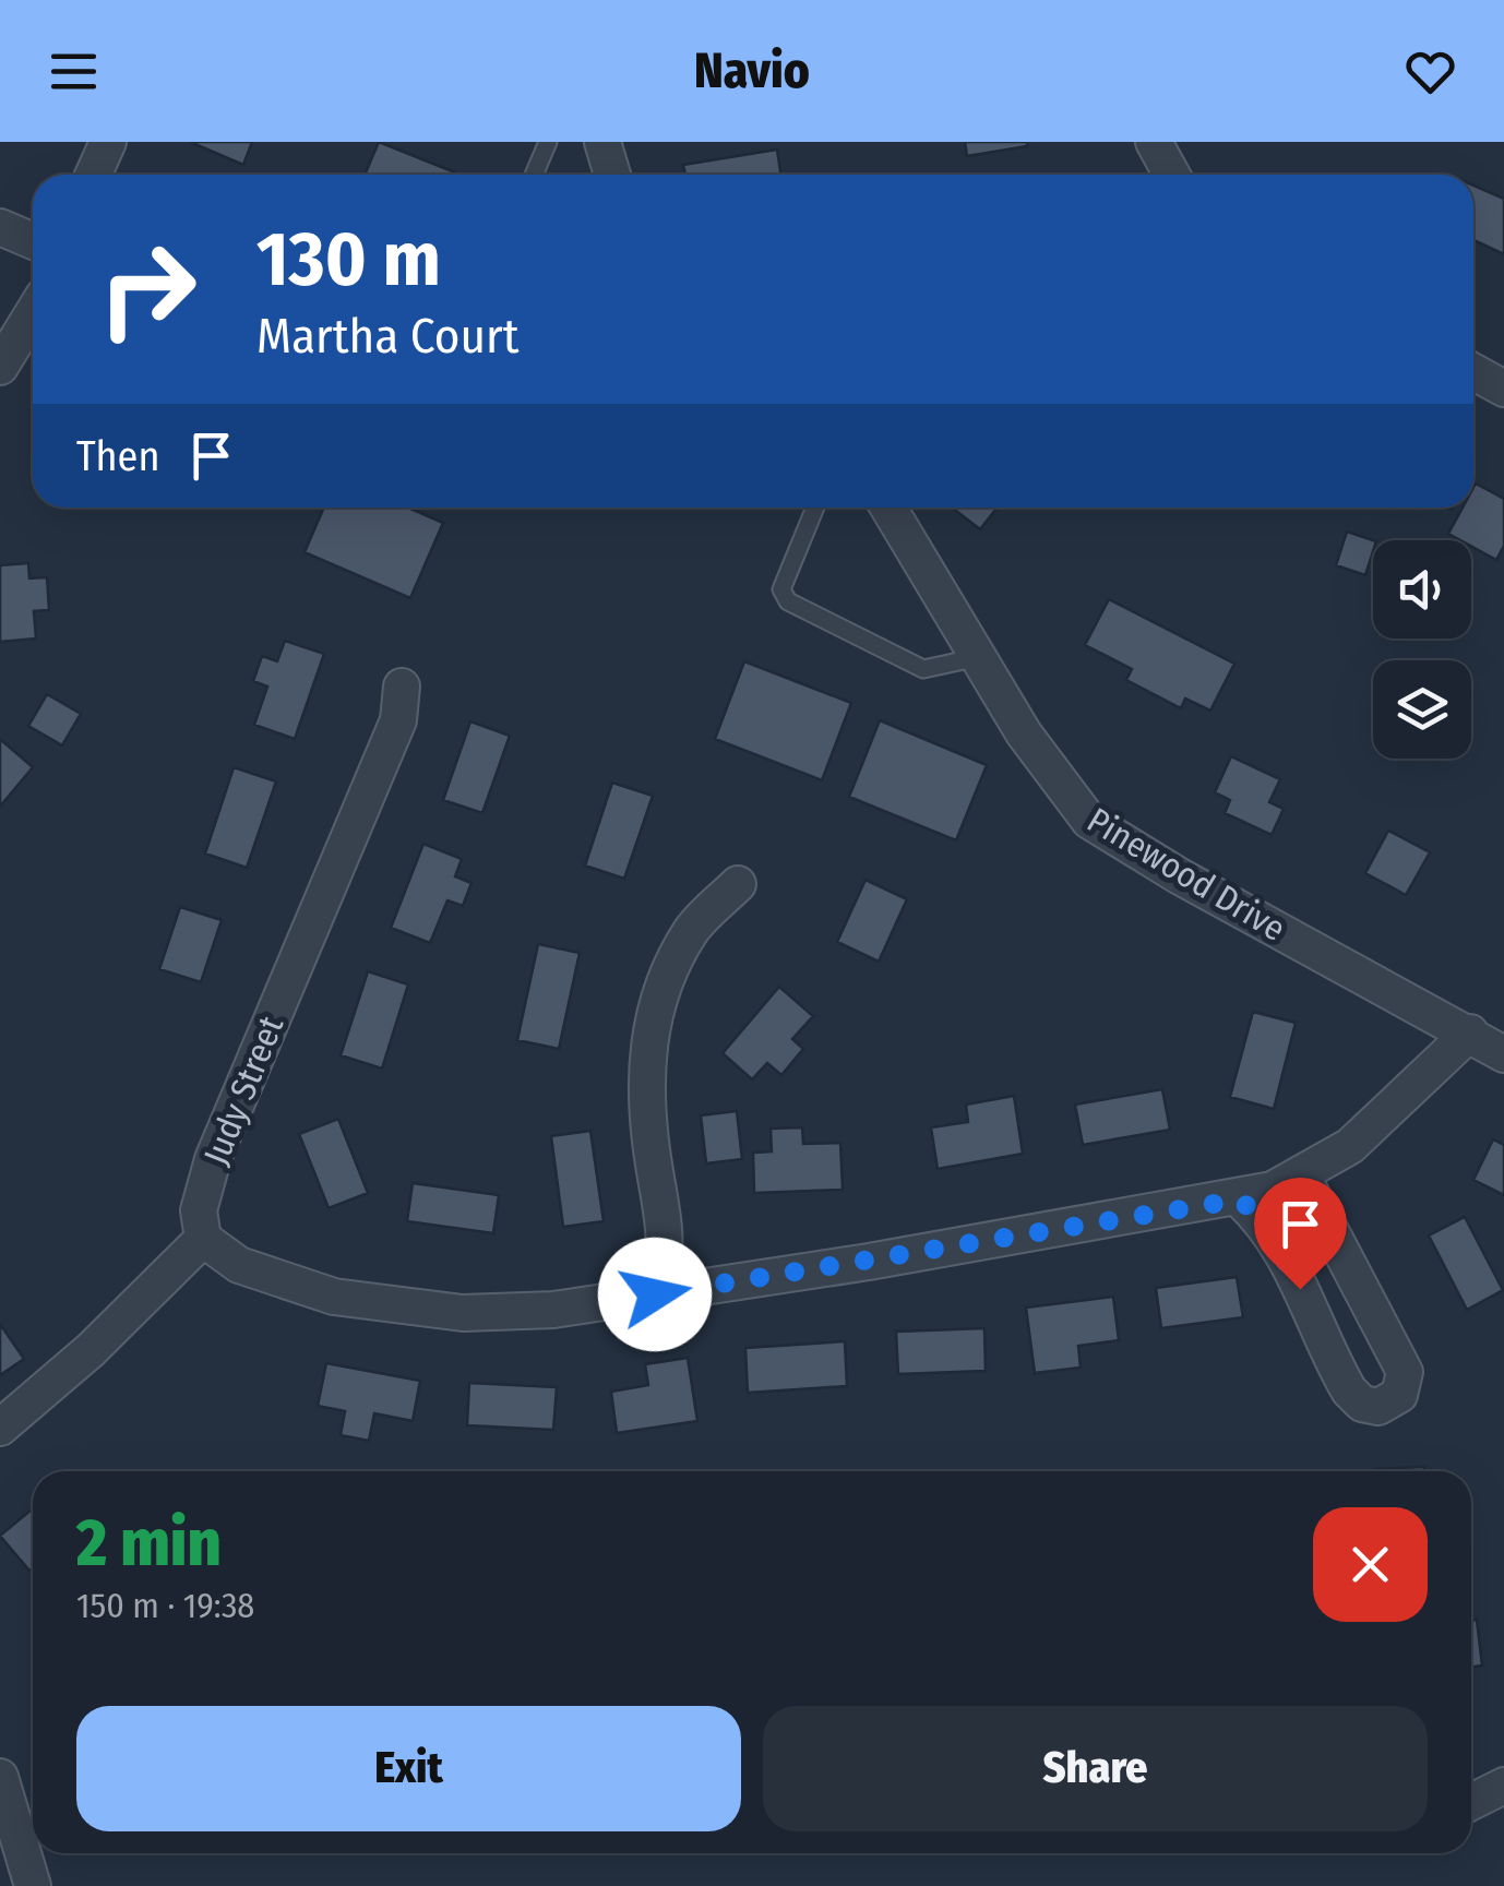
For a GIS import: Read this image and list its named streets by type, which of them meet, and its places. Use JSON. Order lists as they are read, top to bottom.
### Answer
{
  "streets": {
    "street": ["Pinewood Drive", "Judy Street"]
  },
  "page": {
    "header": "Navio",
    "turn": ["130 m", "Martha Court"],
    "then": "Then",
    "heading": ["2 min", "150 m · 19:38"],
    "buttons": ["Exit", "Share"]
  }
}
